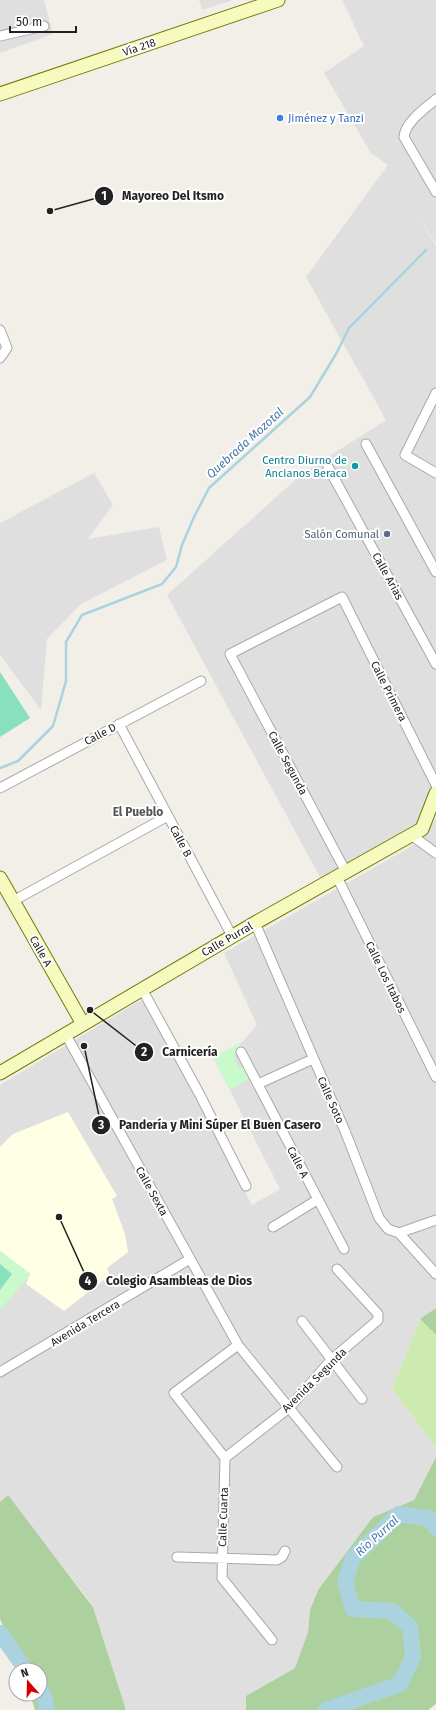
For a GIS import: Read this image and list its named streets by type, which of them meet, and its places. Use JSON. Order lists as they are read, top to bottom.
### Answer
{
  "streets": {
    "street": [
      "Vía 218",
      "Calle Arias",
      "Calle Primera",
      "Calle D",
      "Calle Segunda",
      "Calle B",
      "Calle Purral",
      "Calle A",
      "Calle Los Itabos",
      "Calle Soto",
      "Calle Sexta",
      "Avenida Tercera",
      "Avenida Segunda",
      "Calle Cuarta"
    ]
  },
  "crossings": [
    ["Calle Primera", "Calle Segunda"],
    ["Calle D", "Calle B"],
    ["Calle Segunda", "Calle Purral"],
    ["Calle Segunda", "Calle Los Itabos"],
    ["Calle B", "Calle Purral"],
    ["Calle Purral", "Calle A"],
    ["Calle Purral", "Calle Los Itabos"],
    ["Calle Purral", "Calle Soto"],
    ["Calle Purral", "Calle Sexta"],
    ["Calle Sexta", "Avenida Tercera"],
    ["Calle Sexta", "Avenida Segunda"],
    ["Avenida Segunda", "Calle Cuarta"]
  ],
  "districts": ["El Pueblo"],
  "water": ["Quebrada Mozotal", "Río Purral"],
  "places": [
    "Jiménez y Tanzi",
    "Mayoreo Del Itsmo",
    "Centro Diurno de Ancianos Beraca",
    "Salón Comunal",
    "Carnicería",
    "Pandería y Mini Súper El Buen Casero",
    "Colegio Asambleas de Dios"
  ],
  "scale_bar": "50 m",
  "north": "top"
}
